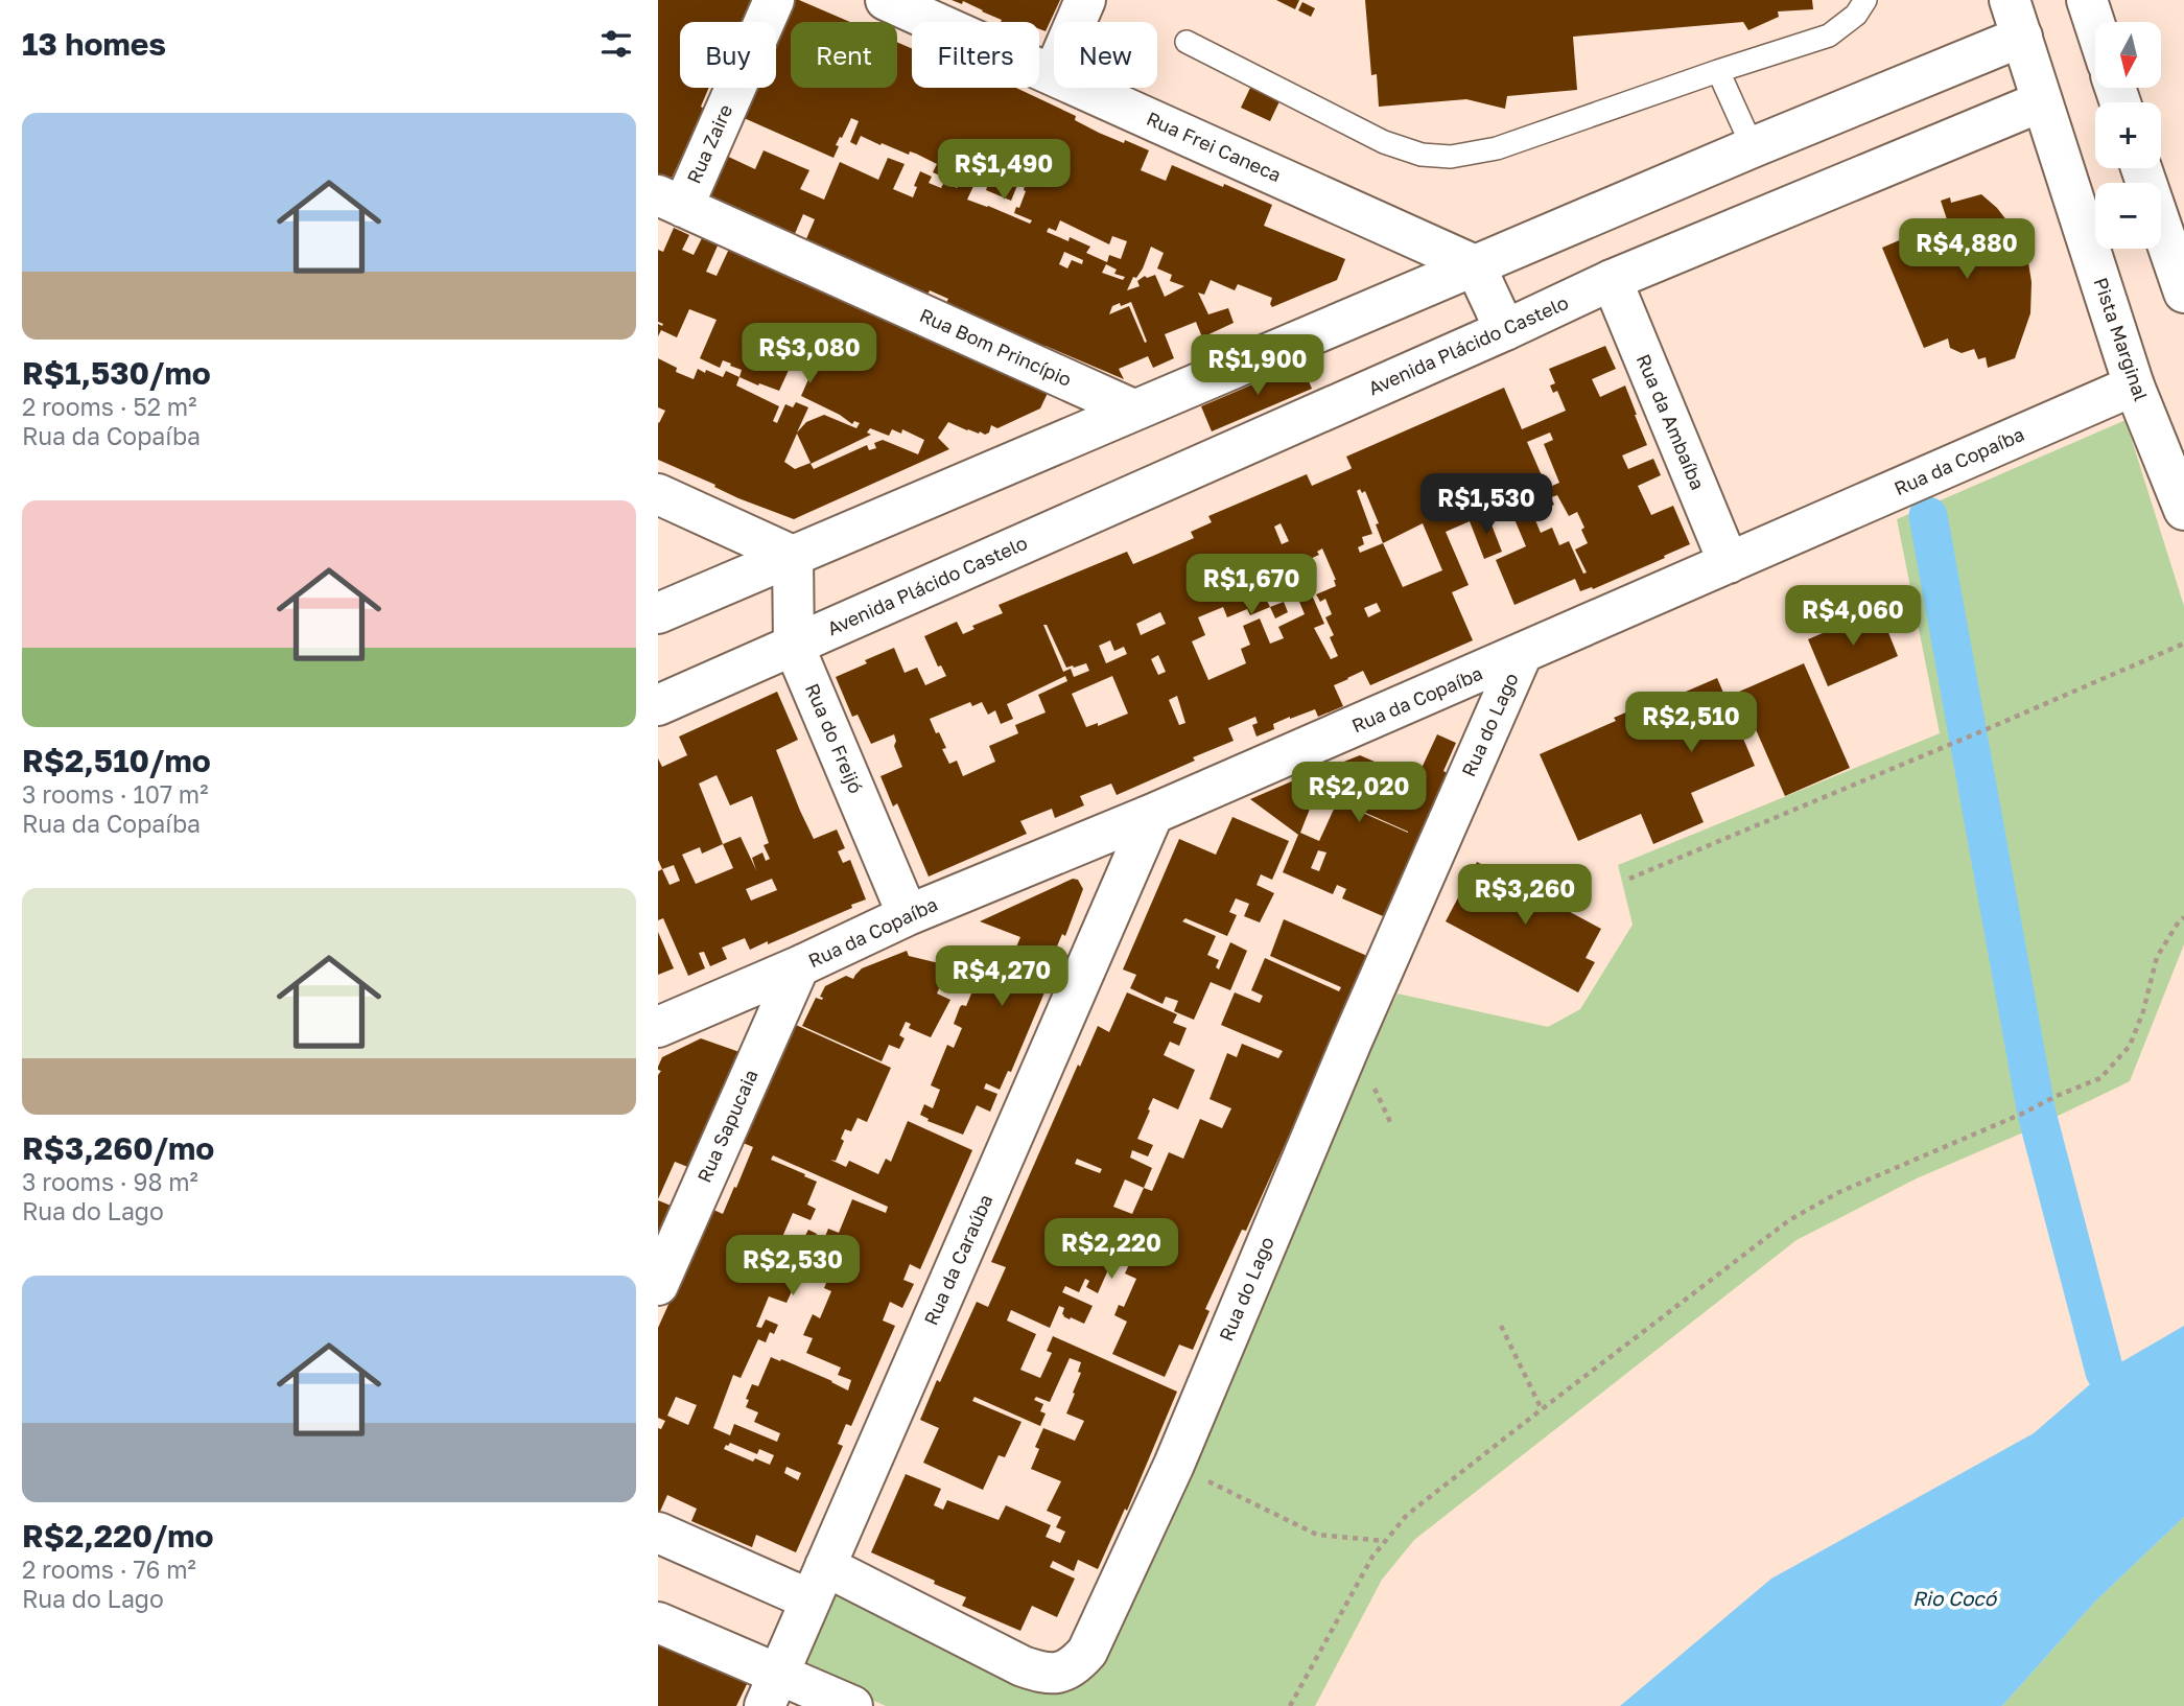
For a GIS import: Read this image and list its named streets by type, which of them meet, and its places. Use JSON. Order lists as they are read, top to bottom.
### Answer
{
  "streets": {
    "main road": [
      "Rua Zaire",
      "Rua Frei Caneca",
      "Pista Marginal",
      "Avenida Plácido Castelo",
      "Rua Bom Princípio",
      "Rua da Ambaíba",
      "Rua da Copaíba",
      "Rua do Lago",
      "Rua do Freijó",
      "Rua Sapucaia",
      "Rua da Caraúba"
    ]
  },
  "crossings": [
    ["Rua Zaire", "Rua Bom Princípio"],
    ["Pista Marginal", "Avenida Plácido Castelo"],
    ["Pista Marginal", "Rua da Copaíba"],
    ["Avenida Plácido Castelo", "Rua da Ambaíba"],
    ["Avenida Plácido Castelo", "Rua do Freijó"],
    ["Rua da Ambaíba", "Rua da Copaíba"],
    ["Rua da Copaíba", "Rua do Lago"],
    ["Rua da Copaíba", "Rua do Freijó"],
    ["Rua da Copaíba", "Rua Sapucaia"],
    ["Rua da Copaíba", "Rua da Caraúba"],
    ["Rua do Lago", "Rua da Caraúba"]
  ],
  "water": ["Rio Cocó"],
  "north": "bottom",
  "page": {
    "heading": "13 homes",
    "map_buttons": ["+", "−"],
    "chip": [
      "Buy",
      "Rent",
      "Filters",
      "New"
    ],
    "list": [
      {
        "name": "R$1,530/mo",
        "note": "2 rooms · 52 m² · Rua da Copaíba"
      },
      {
        "name": "R$2,510/mo",
        "note": "3 rooms · 107 m² · Rua da Copaíba"
      },
      {
        "name": "R$3,260/mo",
        "note": "3 rooms · 98 m² · Rua do Lago"
      },
      {
        "name": "R$2,220/mo",
        "note": "2 rooms · 76 m² · Rua do Lago"
      }
    ],
    "price": [
      "R$1,490",
      "R$4,880",
      "R$3,080",
      "R$1,900",
      "R$1,530",
      "R$1,670",
      "R$4,060",
      "R$2,510",
      "R$2,020",
      "R$3,260",
      "R$4,270",
      "R$2,220",
      "R$2,530"
    ]
  }
}
